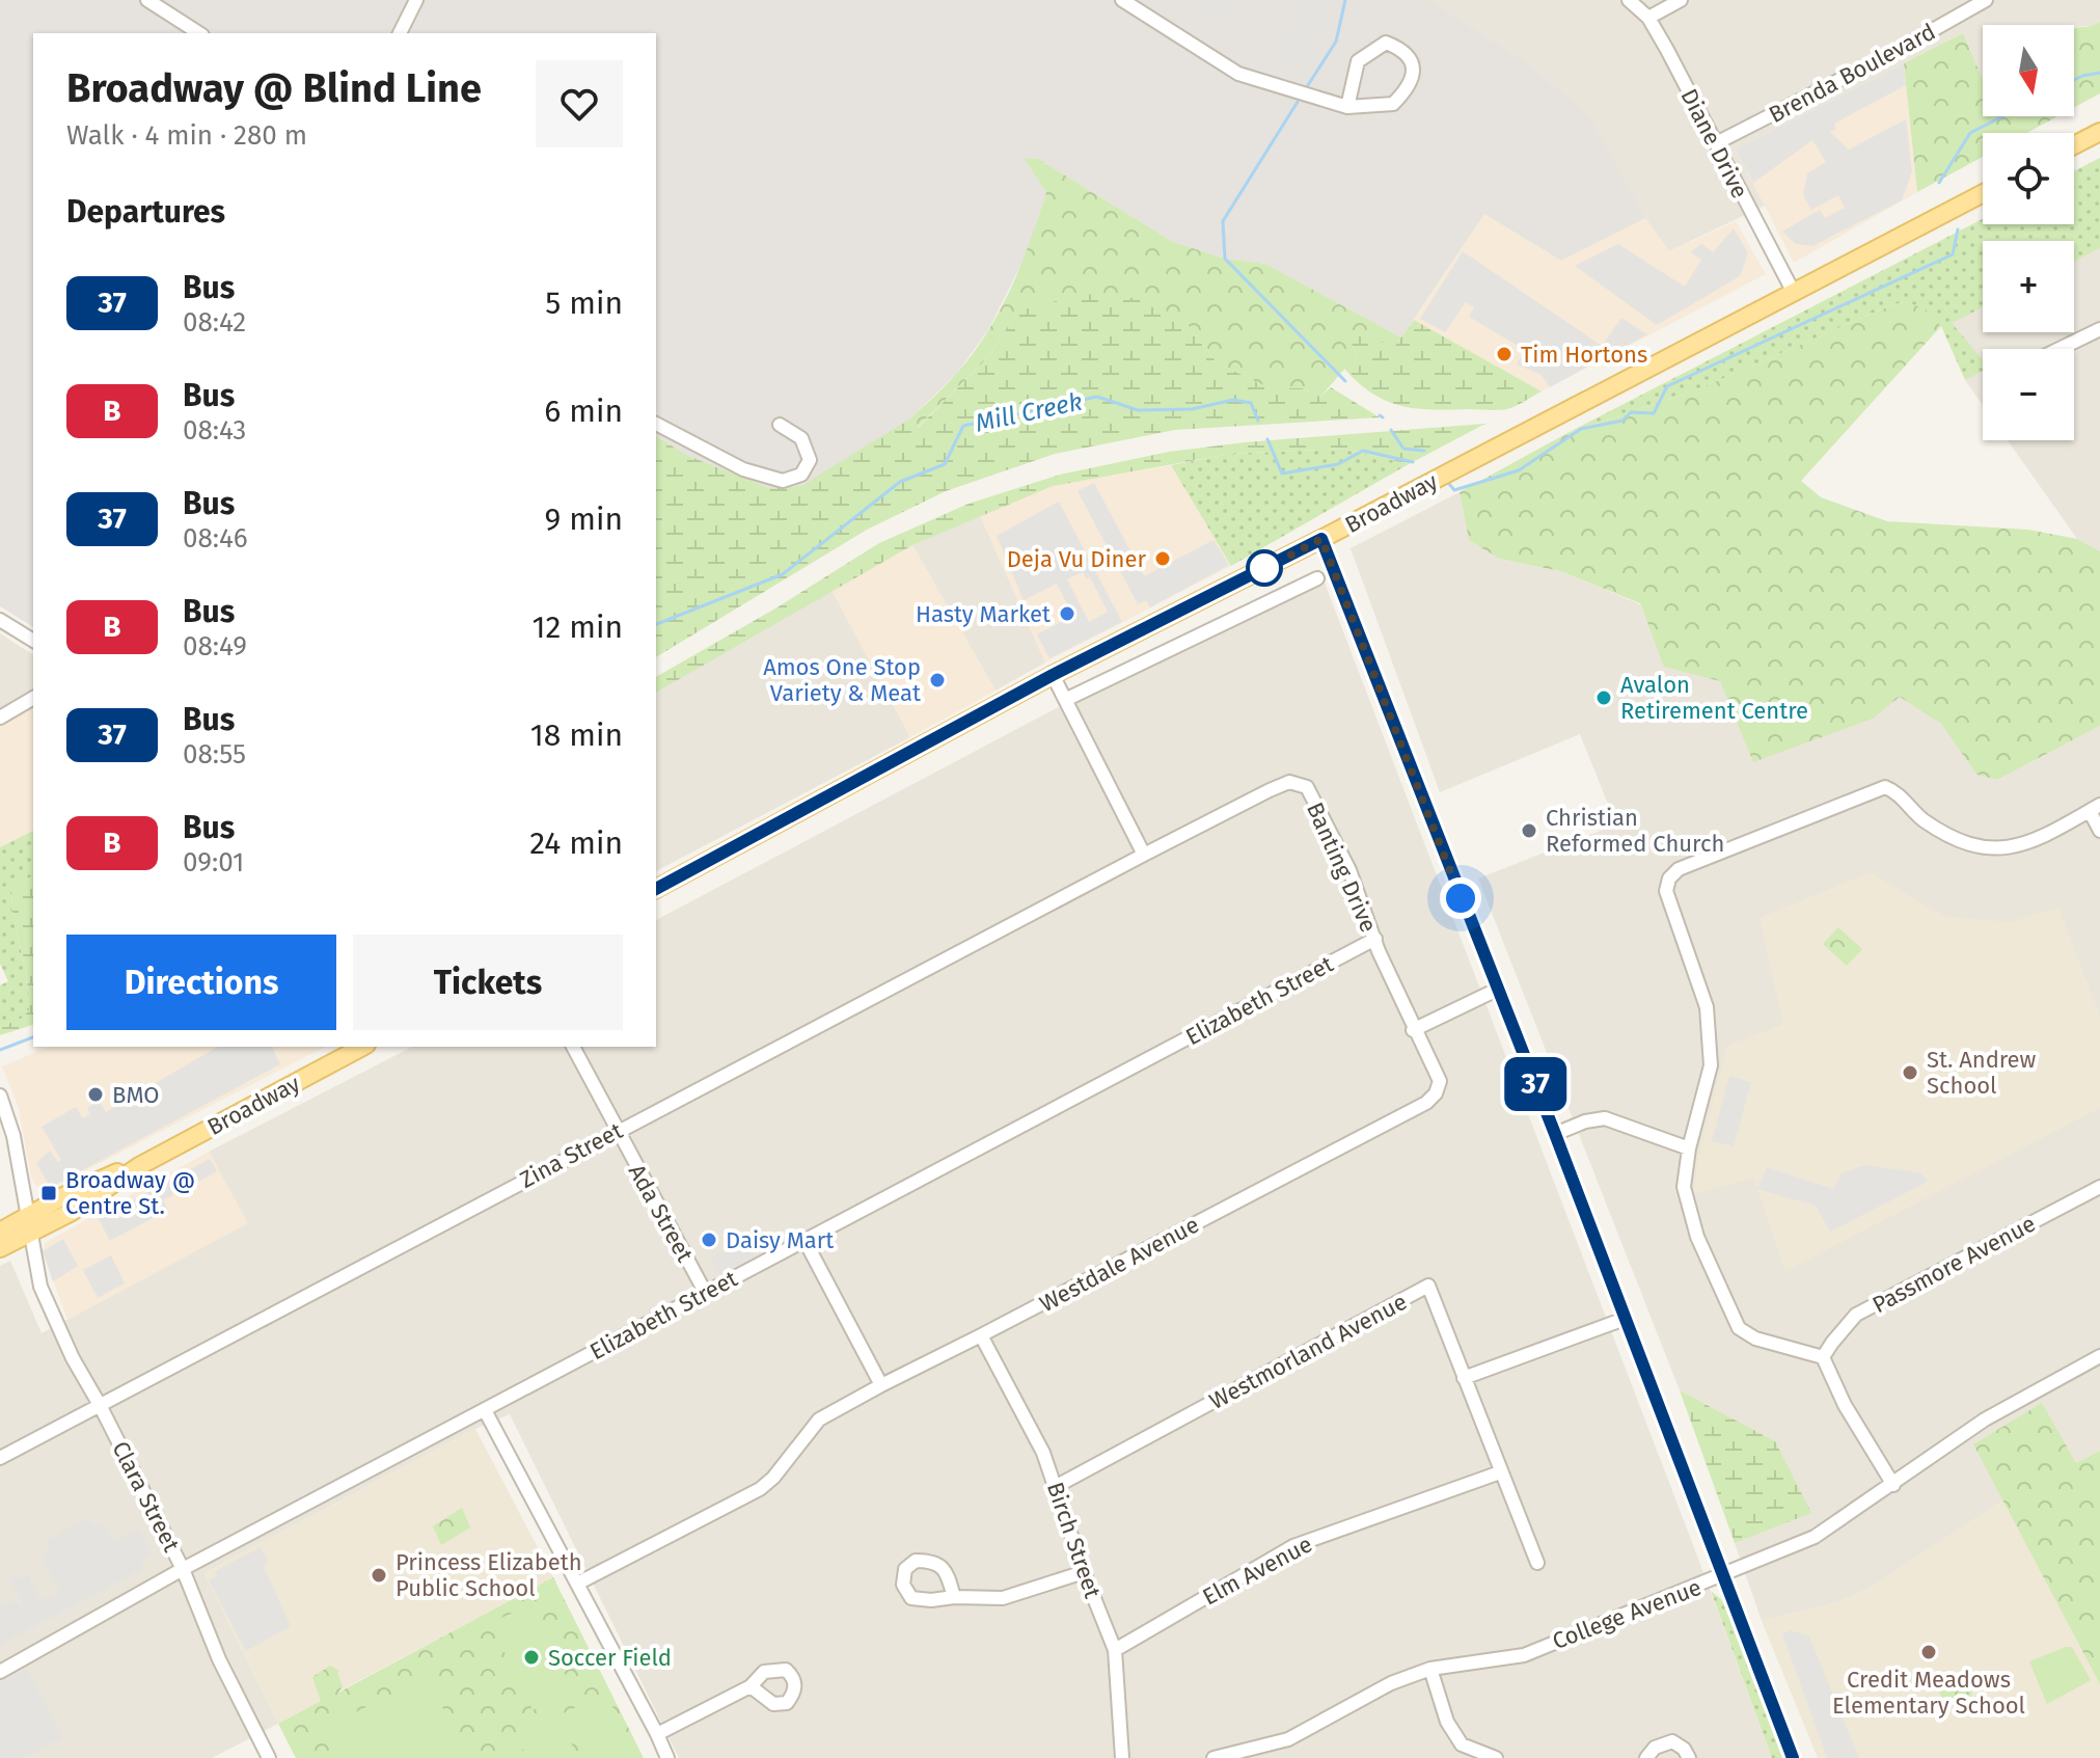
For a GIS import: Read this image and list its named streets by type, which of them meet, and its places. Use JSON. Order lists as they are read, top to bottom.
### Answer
{
  "streets": {
    "main road": ["Broadway"],
    "street": [
      "Brenda Boulevard",
      "Diane Drive",
      "Banting Drive",
      "Elizabeth Street",
      "Zina Street",
      "Ada Street",
      "Westdale Avenue",
      "Passmore Avenue",
      "Westmorland Avenue",
      "Clara Street",
      "Birch Street",
      "Elm Avenue",
      "College Avenue"
    ]
  },
  "crossings": [
    ["Brenda Boulevard", "Diane Drive"],
    ["Diane Drive", "Broadway"],
    ["Broadway", "Clara Street"],
    ["Banting Drive", "Elizabeth Street"],
    ["Banting Drive", "Zina Street"],
    ["Banting Drive", "Westdale Avenue"],
    ["Elizabeth Street", "Ada Street"],
    ["Elizabeth Street", "Clara Street"],
    ["Zina Street", "Ada Street"],
    ["Zina Street", "Clara Street"],
    ["Westdale Avenue", "Birch Street"],
    ["Westmorland Avenue", "Birch Street"],
    ["Westmorland Avenue", "Elm Avenue"],
    ["Birch Street", "Elm Avenue"]
  ],
  "water": ["Mill Creek"],
  "places": {
    "other": [
      "Tim Hortons",
      "Deja Vu Diner",
      "Hasty Market",
      "Amos One Stop Variety & Meat",
      "Avalon Retirement Centre",
      "Christian Reformed Church",
      "St. Andrew School",
      "BMO",
      "Daisy Mart",
      "Princess Elizabeth Public School",
      "Credit Meadows Elementary School",
      "Soccer Field"
    ],
    "transit": ["Broadway @ Centre St."]
  },
  "lines": ["bus line 37"],
  "north": "bottom",
  "page": {
    "on_map": "37",
    "map_buttons": ["+", "−"],
    "heading": [
      ["Broadway @ Blind Line", "Walk · 4 min · 280 m"],
      "Departures"
    ],
    "list": [
      {
        "mark": "37",
        "name": "Bus",
        "note": "08:42",
        "value": "5 min"
      },
      {
        "mark": "B",
        "name": "Bus",
        "note": "08:43",
        "value": "6 min"
      },
      {
        "mark": "37",
        "name": "Bus",
        "note": "08:46",
        "value": "9 min"
      },
      {
        "mark": "B",
        "name": "Bus",
        "note": "08:49",
        "value": "12 min"
      },
      {
        "mark": "37",
        "name": "Bus",
        "note": "08:55",
        "value": "18 min"
      },
      {
        "mark": "B",
        "name": "Bus",
        "note": "09:01",
        "value": "24 min"
      }
    ],
    "buttons": ["Directions", "Tickets"]
  }
}
